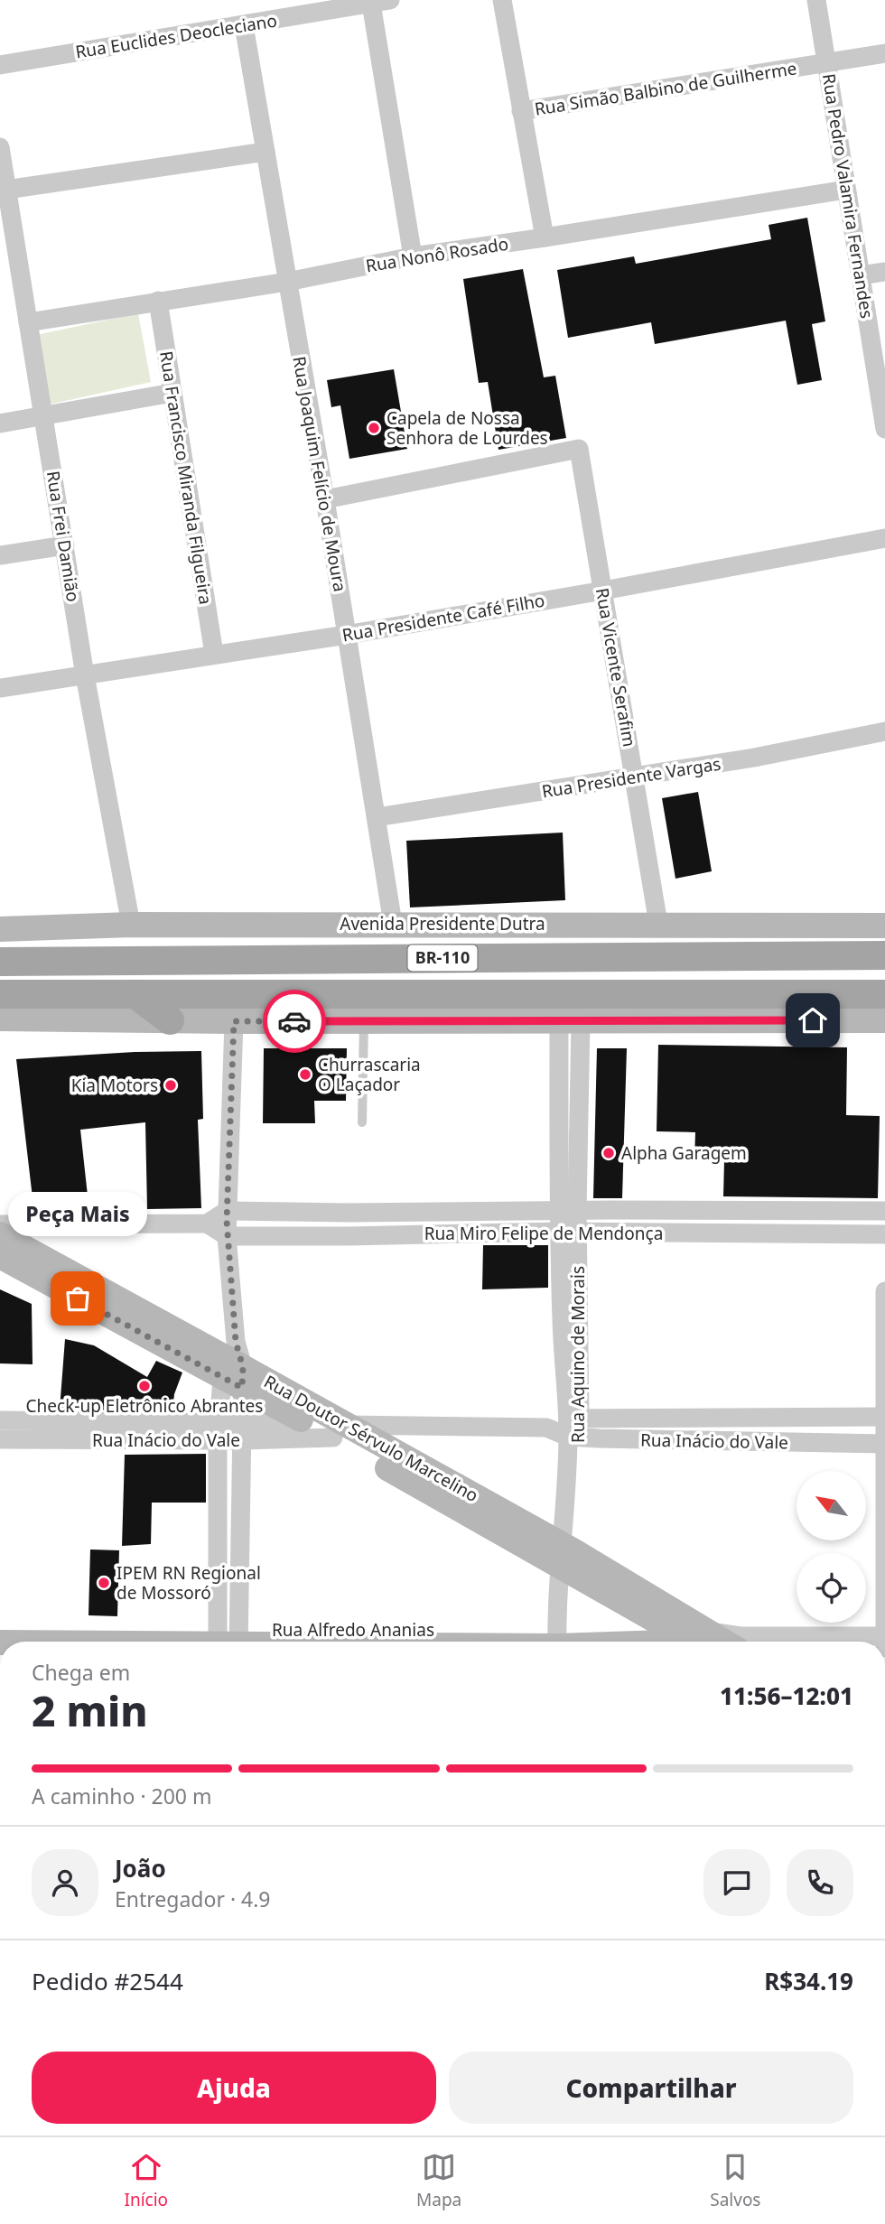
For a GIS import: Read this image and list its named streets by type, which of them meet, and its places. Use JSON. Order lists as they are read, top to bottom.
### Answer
{
  "streets": {
    "main road": [
      "Avenida Presidente Dutra",
      "BR-110",
      "Rua Doutor Sérvulo Marcelino",
      "Rua Alfredo Ananias"
    ],
    "street": [
      "Rua Euclides Deocleciano",
      "Rua Simão Balbino de Guilherme",
      "Rua Pedro Valamira Fernandes",
      "Rua Nonô Rosado",
      "Rua Joaquim Felício de Moura",
      "Rua Francisco Miranda Filgueira",
      "Rua Frei Damião",
      "Rua Presidente Café Filho",
      "Rua Vicente Serafim",
      "Rua Presidente Vargas",
      "Rua Miro Felipe de Mendonça",
      "Rua Aquino de Morais",
      "Rua Inácio do Vale"
    ]
  },
  "crossings": [
    ["Rua Euclides Deocleciano", "Rua Joaquim Felício de Moura"],
    ["Rua Simão Balbino de Guilherme", "Rua Pedro Valamira Fernandes"],
    ["Rua Pedro Valamira Fernandes", "Rua Nonô Rosado"],
    ["Rua Nonô Rosado", "Rua Joaquim Felício de Moura"],
    ["Rua Nonô Rosado", "Rua Francisco Miranda Filgueira"],
    ["Rua Nonô Rosado", "Rua Frei Damião"],
    ["Rua Joaquim Felício de Moura", "Rua Presidente Café Filho"],
    ["Rua Joaquim Felício de Moura", "Rua Vicente Serafim"],
    ["Rua Joaquim Felício de Moura", "Rua Presidente Vargas"],
    ["Rua Joaquim Felício de Moura", "Avenida Presidente Dutra"],
    ["Rua Francisco Miranda Filgueira", "Rua Presidente Café Filho"],
    ["Rua Frei Damião", "Rua Presidente Café Filho"],
    ["Rua Frei Damião", "Avenida Presidente Dutra"],
    ["Rua Presidente Café Filho", "Rua Vicente Serafim"],
    ["Rua Vicente Serafim", "Rua Presidente Vargas"],
    ["Rua Vicente Serafim", "Avenida Presidente Dutra"],
    ["Rua Miro Felipe de Mendonça", "Rua Aquino de Morais"],
    ["Rua Aquino de Morais", "Rua Doutor Sérvulo Marcelino"],
    ["Rua Aquino de Morais", "Rua Inácio do Vale"],
    ["Rua Doutor Sérvulo Marcelino", "Rua Inácio do Vale"],
    ["Rua Doutor Sérvulo Marcelino", "Rua Alfredo Ananias"]
  ],
  "places": [
    "Capela de Nossa Senhora de Lourdes",
    "Churrascaria O Laçador",
    "Kia Motors",
    "Alpha Garagem",
    "Peça Mais",
    "Check-up Eletrônico Abrantes",
    "IPEM RN Regional de Mossoró"
  ],
  "north": "top left",
  "page": {
    "bubble": "Peça Mais",
    "heading": ["2 min", "Chega em", "11:56–12:01"],
    "panel": [
      "João",
      "Entregador · 4.9",
      "Pedido #2544",
      "R$34.19"
    ],
    "bar": "A caminho · 200 m",
    "buttons": ["Ajuda", "Compartilhar"],
    "tabs": ["Início", "Mapa", "Salvos"]
  }
}
